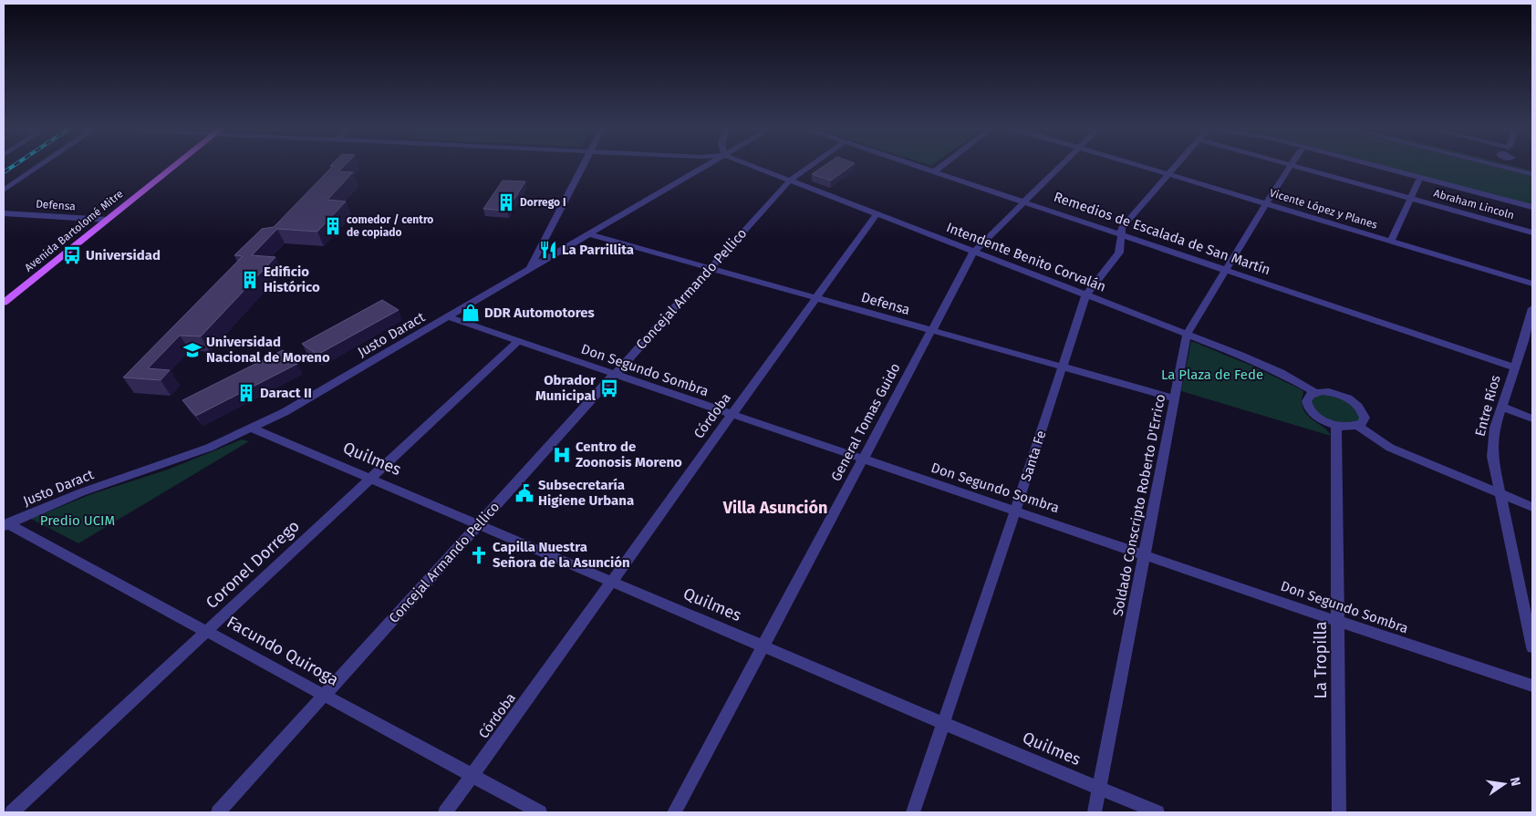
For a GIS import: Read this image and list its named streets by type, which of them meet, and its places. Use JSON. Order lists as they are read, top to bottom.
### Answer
{
  "streets": {
    "main road": ["Avenida Bartolomé Mitre"],
    "street": [
      "Abraham Lincoln",
      "Defensa",
      "Vicente López y Planes",
      "Remedios de Escalada de San Martín",
      "Intendente Benito Corvalán",
      "Concejal Armando Pellico",
      "Justo Daract",
      "Don Segundo Sombra",
      "Entre Ríos",
      "Córdoba",
      "General Tomas Guido",
      "Santa Fe",
      "Quilmes",
      "Soldado Conscripto Roberto D'Errico",
      "Coronel Dorrego",
      "Facundo Quiroga",
      "La Tropilla"
    ]
  },
  "crossings": [
    ["Abraham Lincoln", "Soldado Conscripto Roberto D'Errico"],
    ["Defensa", "Avenida Bartolomé Mitre"],
    ["Defensa", "Concejal Armando Pellico"],
    ["Defensa", "Justo Daract"],
    ["Defensa", "Córdoba"],
    ["Defensa", "General Tomas Guido"],
    ["Defensa", "Santa Fe"],
    ["Defensa", "Soldado Conscripto Roberto D'Errico"],
    ["Vicente López y Planes", "Santa Fe"],
    ["Vicente López y Planes", "Soldado Conscripto Roberto D'Errico"],
    ["Remedios de Escalada de San Martín", "Entre Ríos"],
    ["Remedios de Escalada de San Martín", "General Tomas Guido"],
    ["Remedios de Escalada de San Martín", "Santa Fe"],
    ["Remedios de Escalada de San Martín", "Soldado Conscripto Roberto D'Errico"],
    ["Intendente Benito Corvalán", "Concejal Armando Pellico"],
    ["Intendente Benito Corvalán", "Córdoba"],
    ["Intendente Benito Corvalán", "General Tomas Guido"],
    ["Intendente Benito Corvalán", "Santa Fe"],
    ["Intendente Benito Corvalán", "Soldado Conscripto Roberto D'Errico"],
    ["Concejal Armando Pellico", "Don Segundo Sombra"],
    ["Concejal Armando Pellico", "Quilmes"],
    ["Concejal Armando Pellico", "Facundo Quiroga"],
    ["Justo Daract", "Don Segundo Sombra"],
    ["Justo Daract", "Quilmes"],
    ["Justo Daract", "Facundo Quiroga"],
    ["Don Segundo Sombra", "Córdoba"],
    ["Don Segundo Sombra", "General Tomas Guido"],
    ["Don Segundo Sombra", "Santa Fe"],
    ["Don Segundo Sombra", "Soldado Conscripto Roberto D'Errico"],
    ["Don Segundo Sombra", "Coronel Dorrego"],
    ["Don Segundo Sombra", "La Tropilla"],
    ["Córdoba", "Quilmes"],
    ["Córdoba", "Facundo Quiroga"],
    ["General Tomas Guido", "Quilmes"],
    ["Santa Fe", "Quilmes"],
    ["Quilmes", "Soldado Conscripto Roberto D'Errico"],
    ["Quilmes", "Coronel Dorrego"],
    ["Coronel Dorrego", "Facundo Quiroga"]
  ],
  "districts": ["Villa Asunción"],
  "parks": ["La Plaza de Fede", "Predio UCIM"],
  "places": {
    "building": [
      "Dorrego I",
      "comedor / centro de copiado",
      "Edificio Histórico",
      "Daract II"
    ],
    "restaurant": ["La Parrillita"],
    "bus stop": ["Universidad", "Obrador Municipal"],
    "shop": ["DDR Automotores"],
    "school or university": ["Universidad Nacional de Moreno"],
    "hospital": ["Centro de Zoonosis Moreno"],
    "public building": ["Subsecretaría Higiene Urbana"],
    "church": ["Capilla Nuestra Señora de la Asunción"]
  },
  "north": "right"
}
